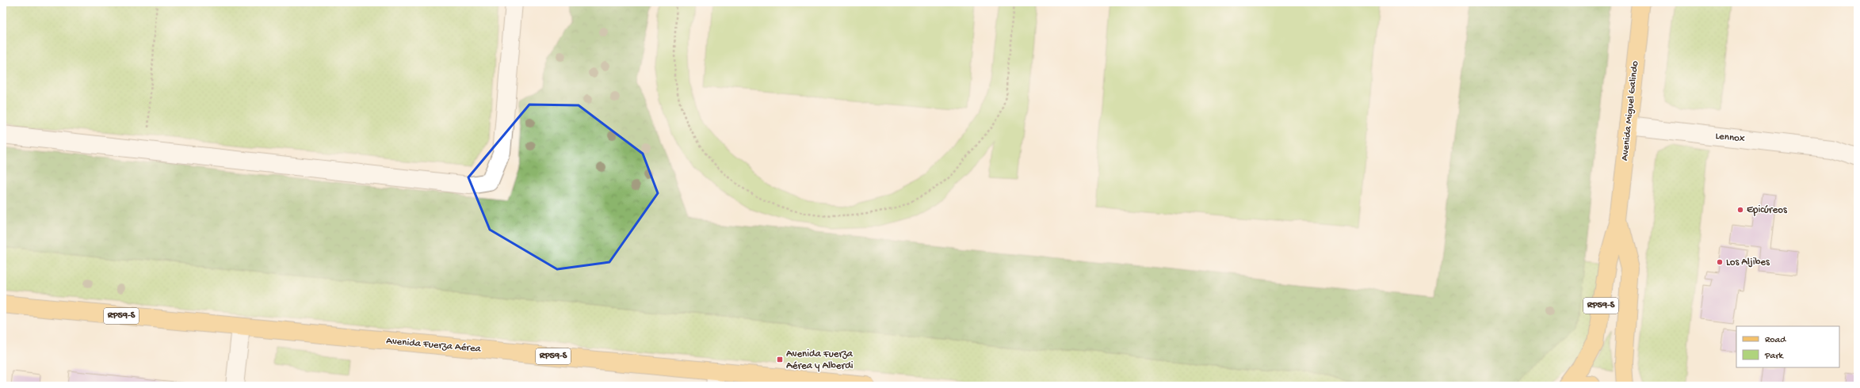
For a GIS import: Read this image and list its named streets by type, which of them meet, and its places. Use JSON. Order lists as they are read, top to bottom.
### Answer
{
  "streets": {
    "main road": ["Avenida Miguel Galindo", "RP59-S", "Avenida Fuerza Aérea"],
    "street": ["Lennox"]
  },
  "crossings": [
    ["Avenida Miguel Galindo", "Lennox"]
  ],
  "places": {
    "other": ["Epicúreos", "Los Aljibes"],
    "transit": ["Avenida Fuerza Aérea y Alberdi"]
  },
  "legend": ["Road", "Park"]
}
